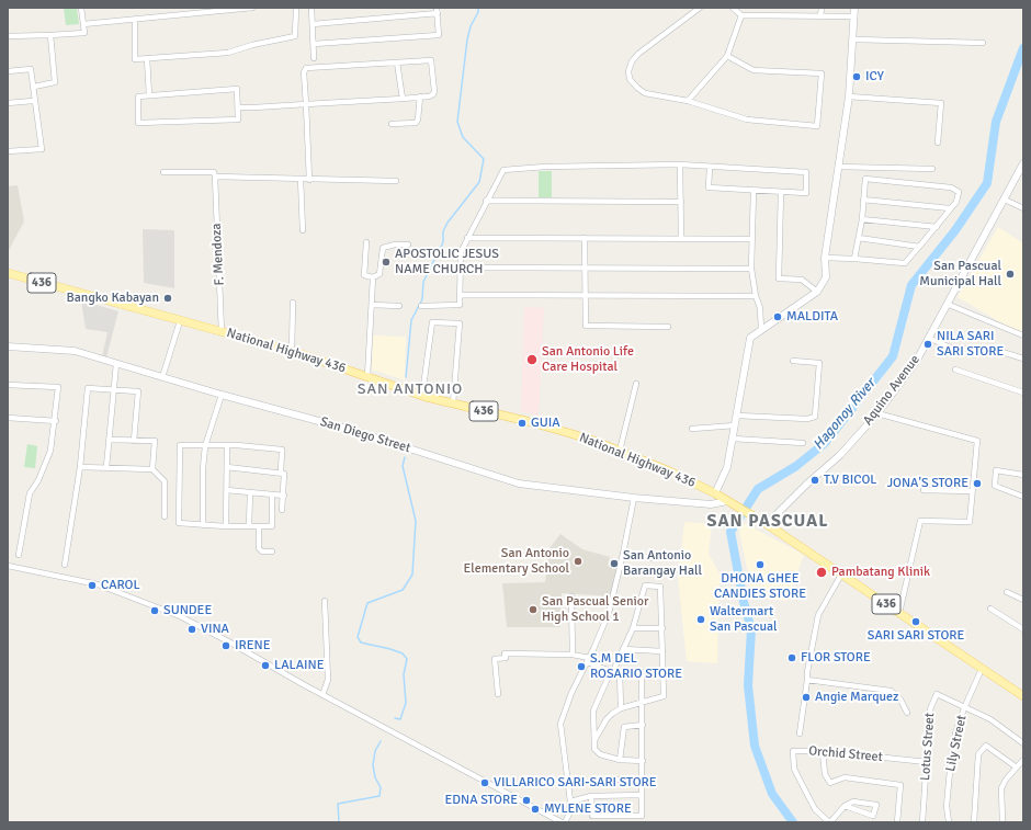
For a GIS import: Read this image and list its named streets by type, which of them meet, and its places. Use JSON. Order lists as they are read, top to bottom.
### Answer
{
  "streets": {
    "main road": ["436", "National Highway 436"],
    "street": [
      "F. Mendoza",
      "Aquino Avenue",
      "San Diego Street",
      "Lily Street",
      "Lotus Street",
      "Orchid Street"
    ]
  },
  "crossings": [
    ["F. Mendoza", "National Highway 436"],
    ["National Highway 436", "Aquino Avenue"],
    ["National Highway 436", "San Diego Street"],
    ["National Highway 436", "Lily Street"],
    ["Lily Street", "Lotus Street"],
    ["Lotus Street", "Orchid Street"]
  ],
  "districts": ["SAN ANTONIO", "SAN PASCUAL"],
  "water": ["Hagonoy River"],
  "places": [
    "ICY",
    "APOSTOLIC JESUS NAME CHURCH",
    "San Pascual Municipal Hall",
    "Bangko Kabayan",
    "MALDITA",
    "NILA SARI SARI STORE",
    "San Antonio Life Care Hospital",
    "GUIA",
    "T.V BICOL",
    "JONA'S STORE",
    "San Antonio Elementary School",
    "San Antonio Barangay Hall",
    "DHONA GHEE CANDIES STORE",
    "Pambatang Klinik",
    "CAROL",
    "San Pascual Senior High School 1",
    "SUNDEE",
    "Waltermart San Pascual",
    "SARI SARI STORE",
    "VINA",
    "IRENE",
    "FLOR STORE",
    "LALAINE",
    "S.M DEL ROSARIO STORE",
    "Angie Marquez",
    "VILLARICO SARI-SARI STORE",
    "EDNA STORE",
    "MYLENE STORE"
  ]
}
